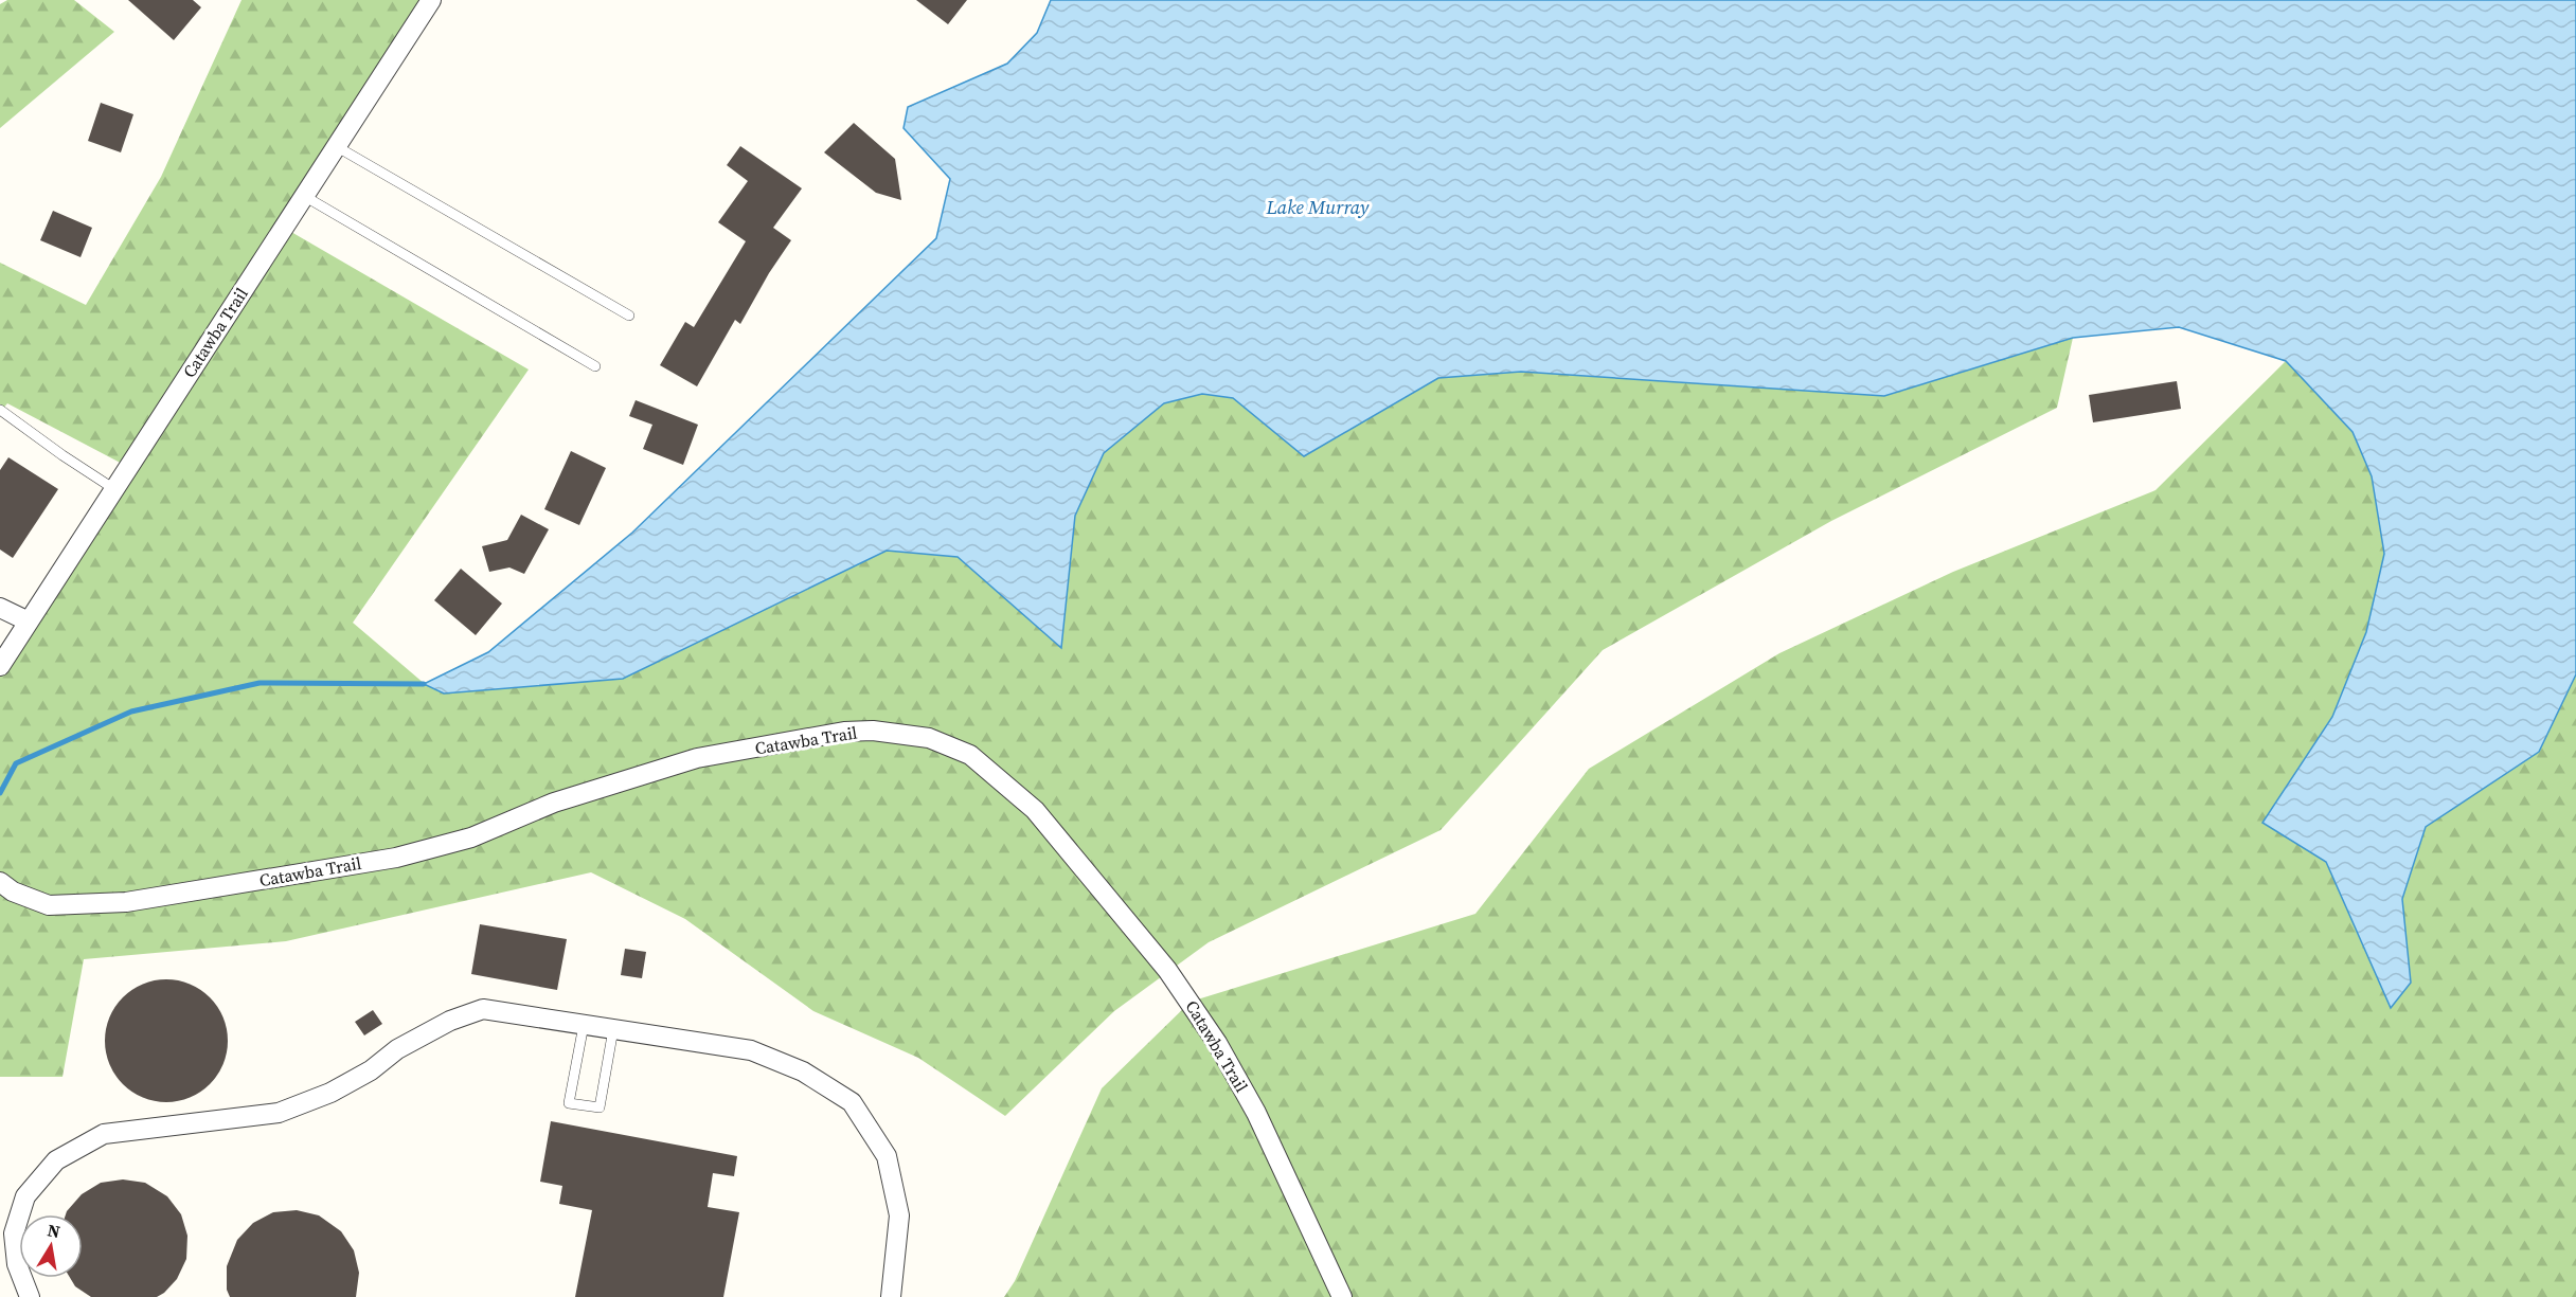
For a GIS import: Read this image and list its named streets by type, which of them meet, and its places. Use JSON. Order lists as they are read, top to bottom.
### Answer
{
  "streets": {
    "street": ["Catawba Trail"]
  },
  "water": ["Lake Murray"],
  "north": "top"
}
